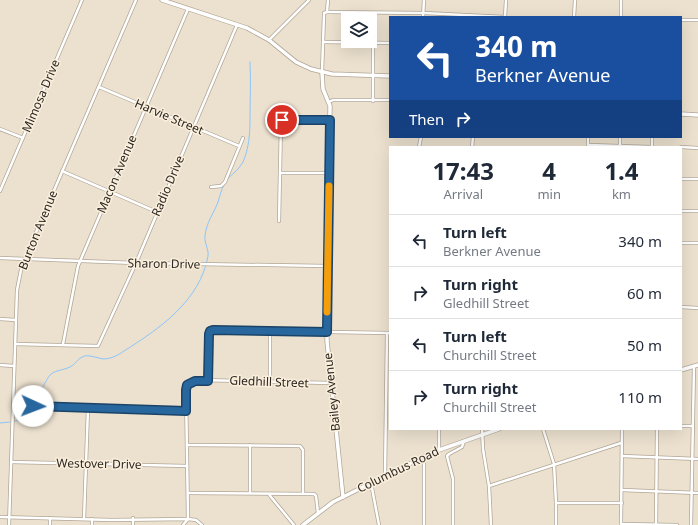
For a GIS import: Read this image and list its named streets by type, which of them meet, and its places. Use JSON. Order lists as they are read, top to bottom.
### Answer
{
  "streets": {
    "street": [
      "Mimosa Drive",
      "Harvie Street",
      "Macon Avenue",
      "Radio Drive",
      "Burton Avenue",
      "Sharon Drive",
      "Gledhill Street",
      "Bailey Avenue",
      "Westover Drive",
      "Columbus Road"
    ]
  },
  "crossings": [
    ["Harvie Street", "Macon Avenue"],
    ["Harvie Street", "Radio Drive"],
    ["Harvie Street", "Burton Avenue"],
    ["Macon Avenue", "Radio Drive"],
    ["Macon Avenue", "Sharon Drive"],
    ["Radio Drive", "Sharon Drive"],
    ["Burton Avenue", "Sharon Drive"],
    ["Burton Avenue", "Westover Drive"],
    ["Sharon Drive", "Bailey Avenue"],
    ["Gledhill Street", "Bailey Avenue"],
    ["Bailey Avenue", "Columbus Road"]
  ],
  "page": {
    "turn": ["340 m", "Berkner Avenue"],
    "then": "Then",
    "eta": [
      "17:43",
      "Arrival",
      "4",
      "min",
      "1.4",
      "km"
    ],
    "list": [
      {
        "name": "Turn left",
        "note": "Berkner Avenue",
        "value": "340 m"
      },
      {
        "name": "Turn right",
        "note": "Gledhill Street",
        "value": "60 m"
      },
      {
        "name": "Turn left",
        "note": "Churchill Street",
        "value": "50 m"
      },
      {
        "name": "Turn right",
        "note": "Churchill Street",
        "value": "110 m"
      }
    ]
  }
}
